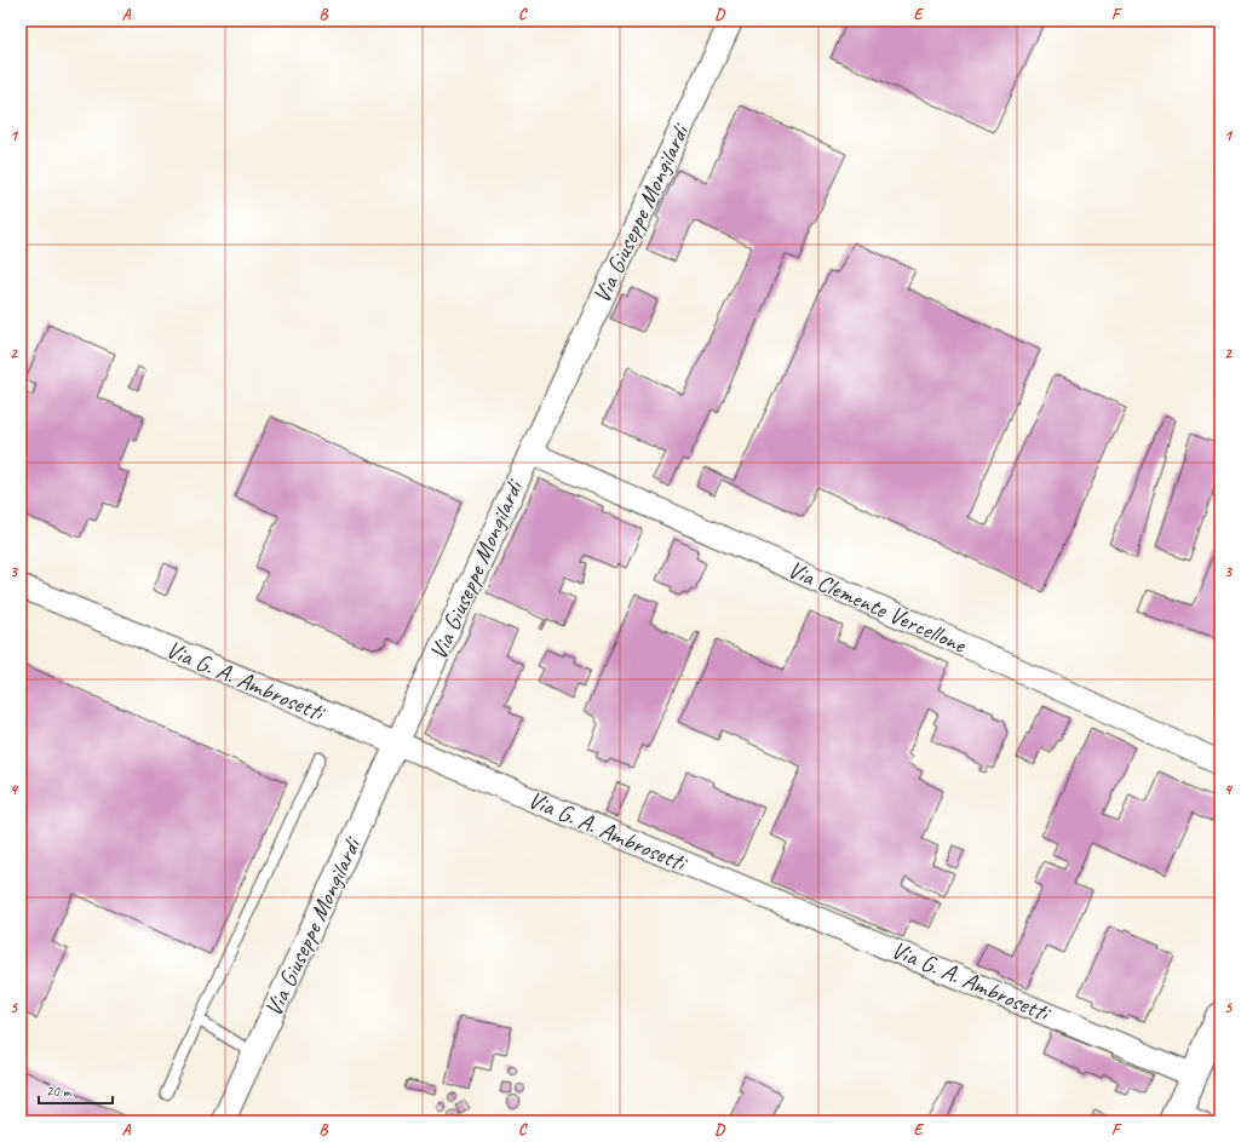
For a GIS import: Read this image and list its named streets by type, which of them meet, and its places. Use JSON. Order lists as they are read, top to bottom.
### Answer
{
  "streets": {
    "street": ["Via Giuseppe Mongilardi", "Via Clemente Vercellone", "Via G. A. Ambrosetti"]
  },
  "crossings": [
    ["Via Giuseppe Mongilardi", "Via Clemente Vercellone"],
    ["Via Giuseppe Mongilardi", "Via G. A. Ambrosetti"]
  ],
  "scale_bar": "20 m",
  "grid": {
    "columns": [
      "A",
      "B",
      "C",
      "D",
      "E",
      "F"
    ],
    "rows": [
      "1",
      "2",
      "3",
      "4",
      "5"
    ]
  }
}
